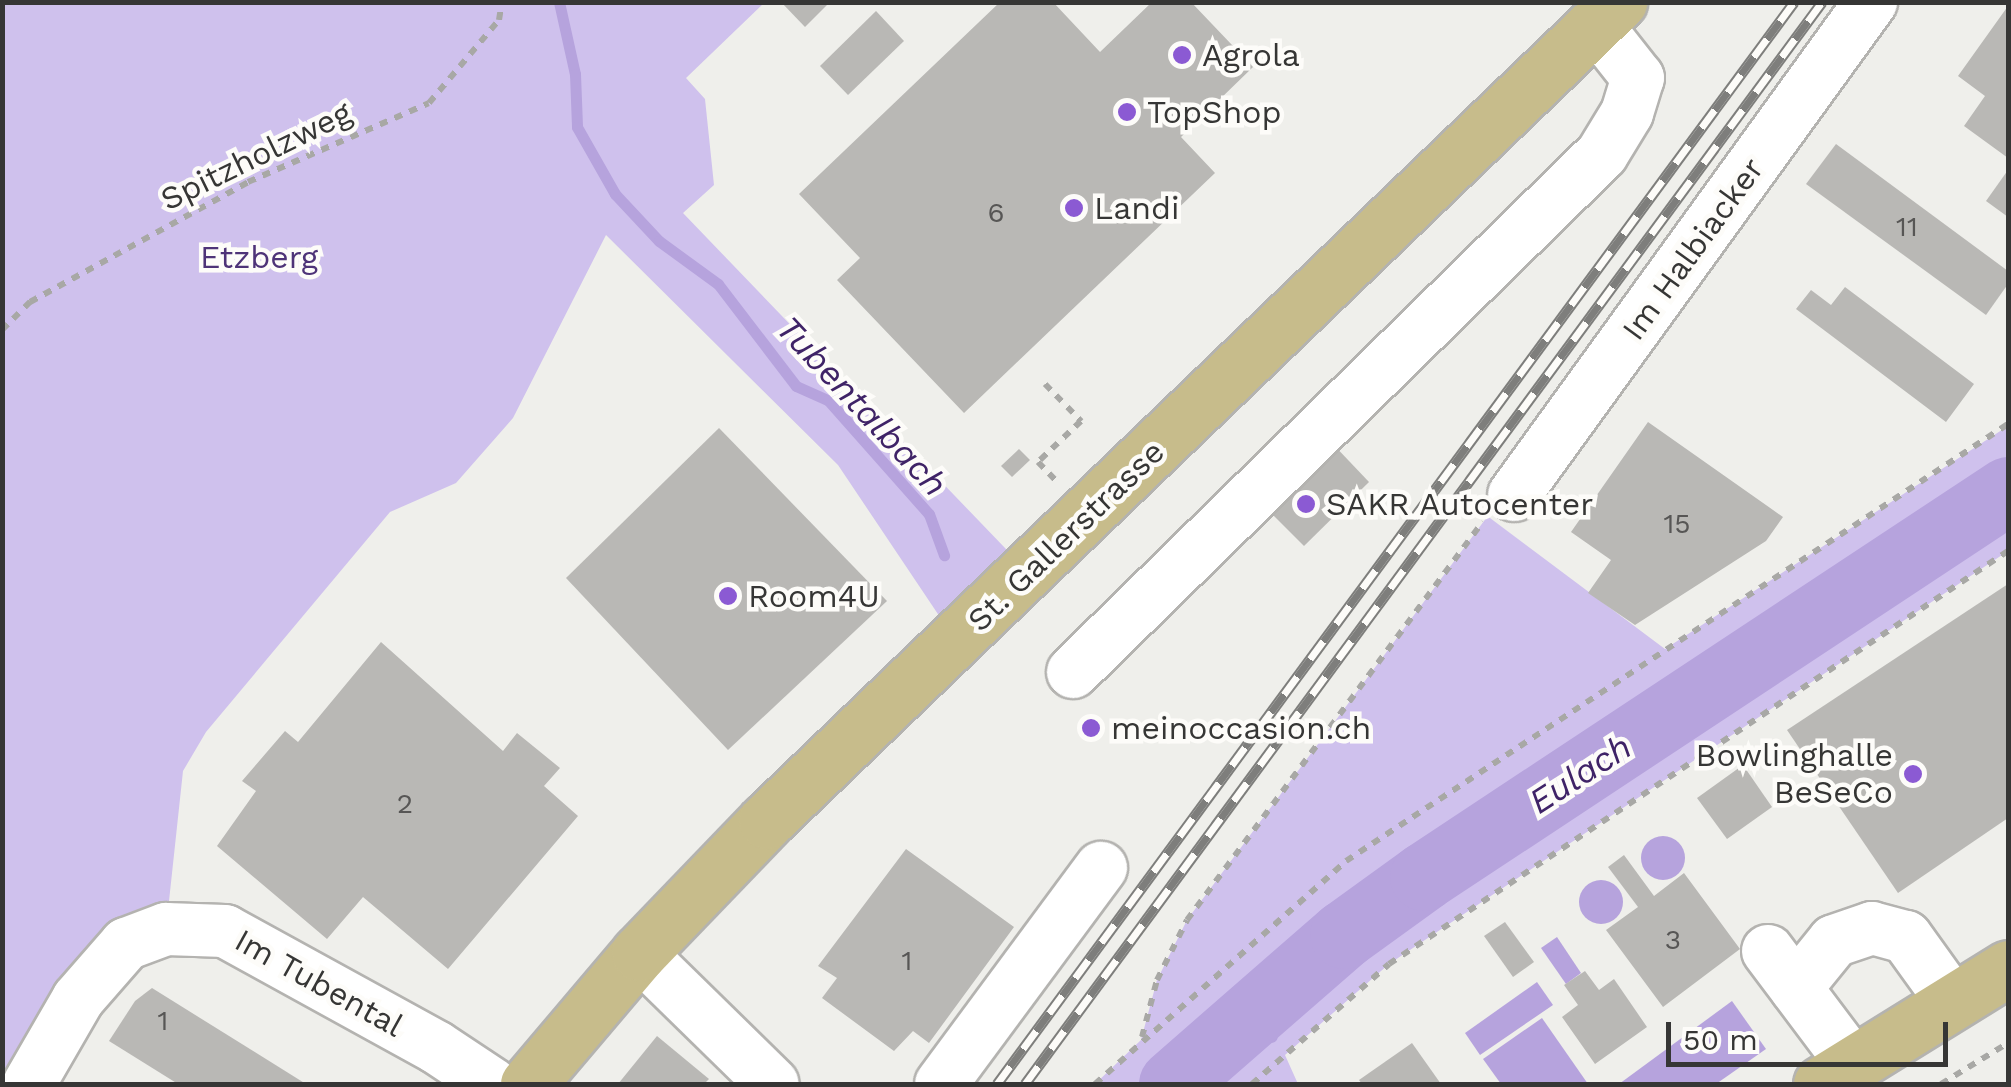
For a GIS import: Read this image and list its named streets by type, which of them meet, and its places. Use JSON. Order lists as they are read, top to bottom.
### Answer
{
  "streets": {
    "main road": ["St. Gallerstrasse"],
    "street": ["Im Halbiacker", "Im Tubental"],
    "path": ["Spitzholzweg"]
  },
  "water": ["Tubentalbach", "Eulach"],
  "parks": ["Etzberg"],
  "places": [
    "Agrola",
    "TopShop",
    "Landi",
    "SAKR Autocenter",
    "Room4U",
    "meinoccasion.ch",
    "Bowlinghalle BeSeCo"
  ],
  "house_numbers": [
    "6",
    "11",
    "15",
    "2",
    "3",
    "1",
    "1"
  ],
  "scale_bar": "50 m"
}
